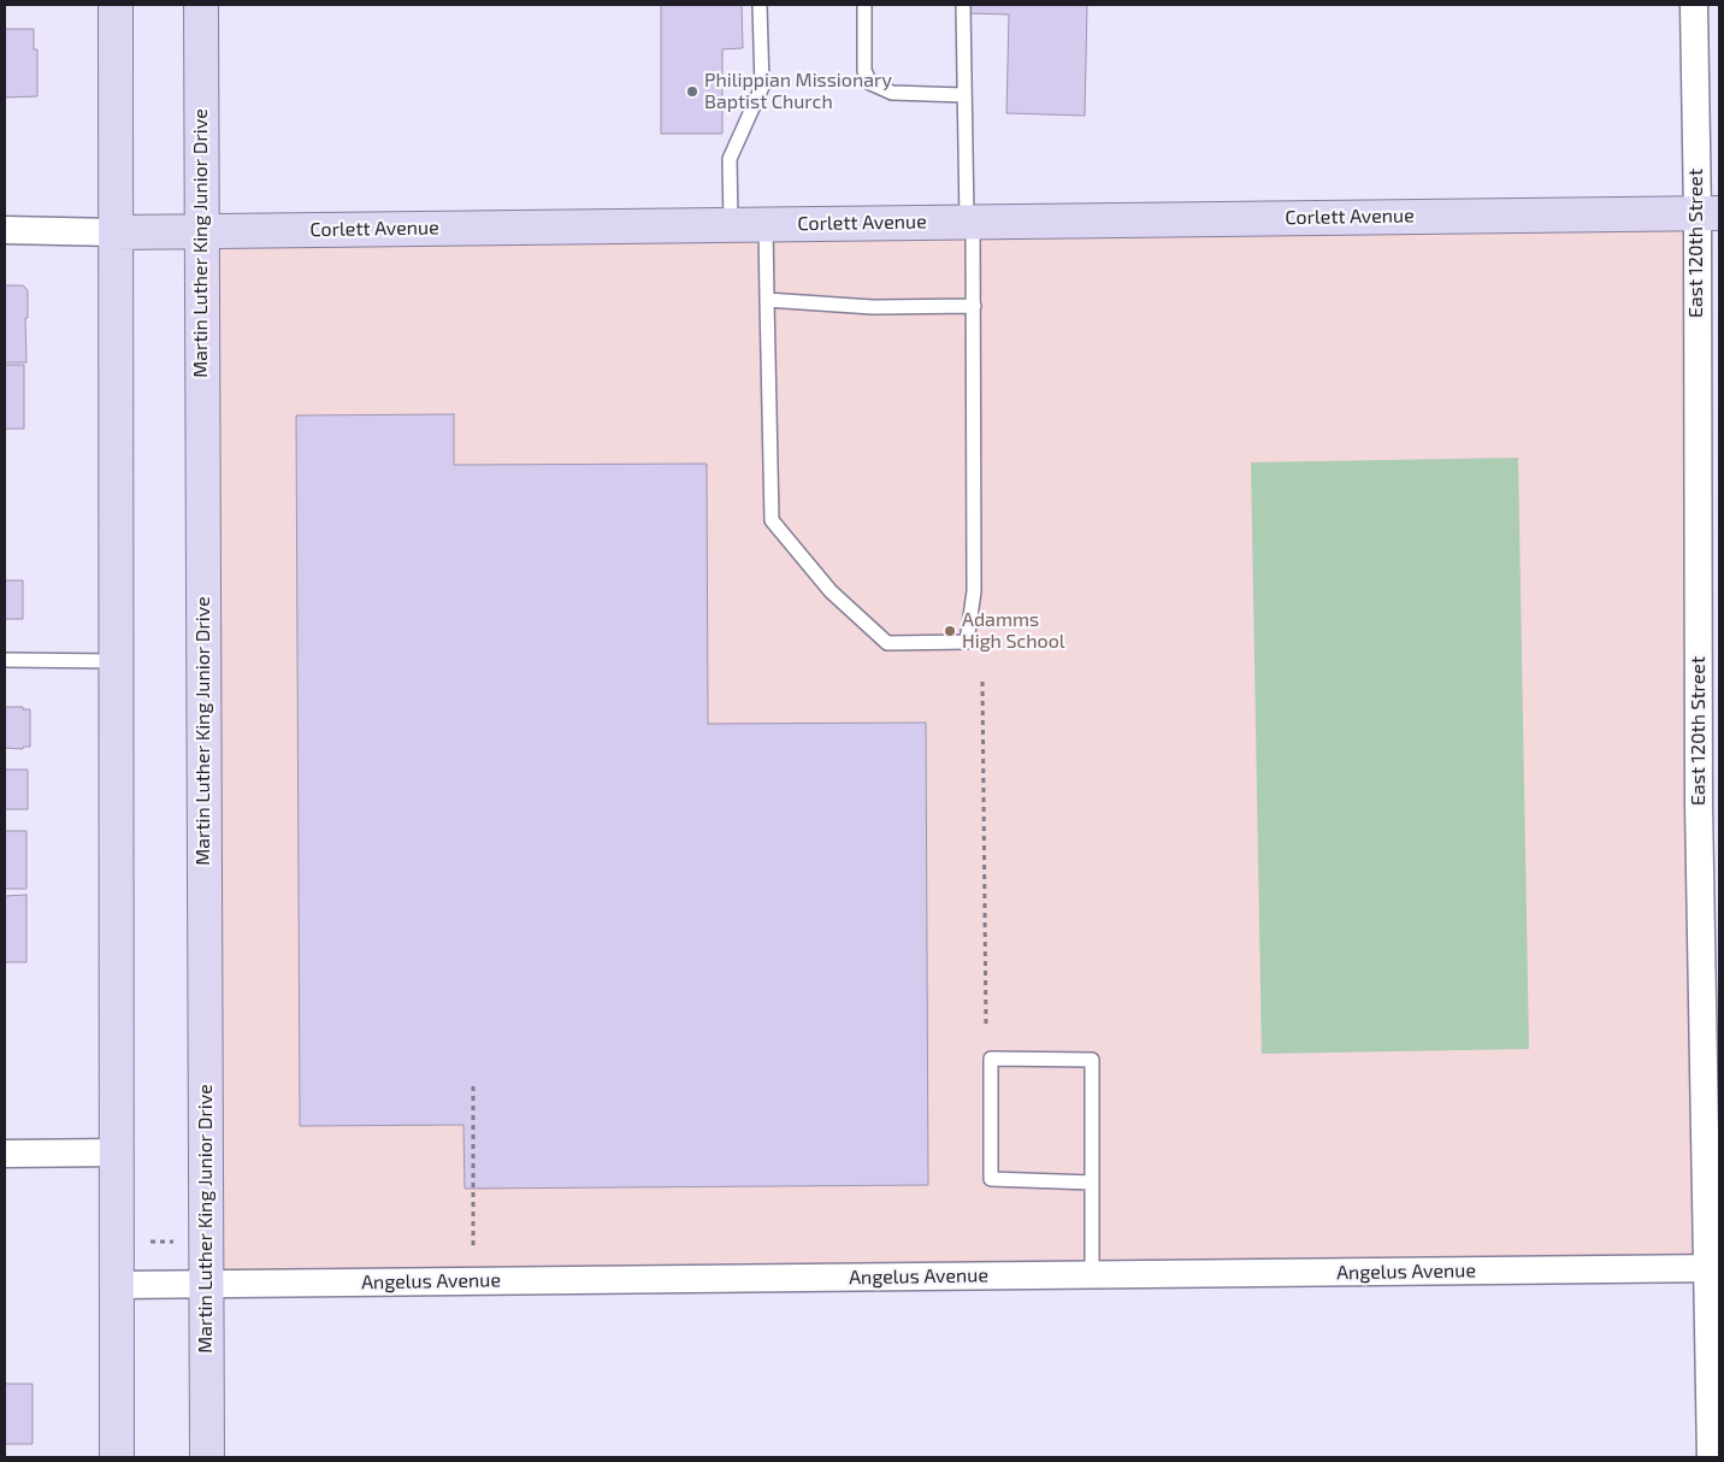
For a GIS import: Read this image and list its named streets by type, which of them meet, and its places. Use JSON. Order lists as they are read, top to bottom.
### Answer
{
  "streets": {
    "main road": ["Corlett Avenue", "Martin Luther King Junior Drive"],
    "street": ["East 120th Street", "Angelus Avenue"]
  },
  "crossings": [
    ["Corlett Avenue", "Martin Luther King Junior Drive"],
    ["Corlett Avenue", "East 120th Street"],
    ["Martin Luther King Junior Drive", "Angelus Avenue"],
    ["East 120th Street", "Angelus Avenue"]
  ],
  "places": ["Philippian Missionary Baptist Church", "Adamms High School"]
}
